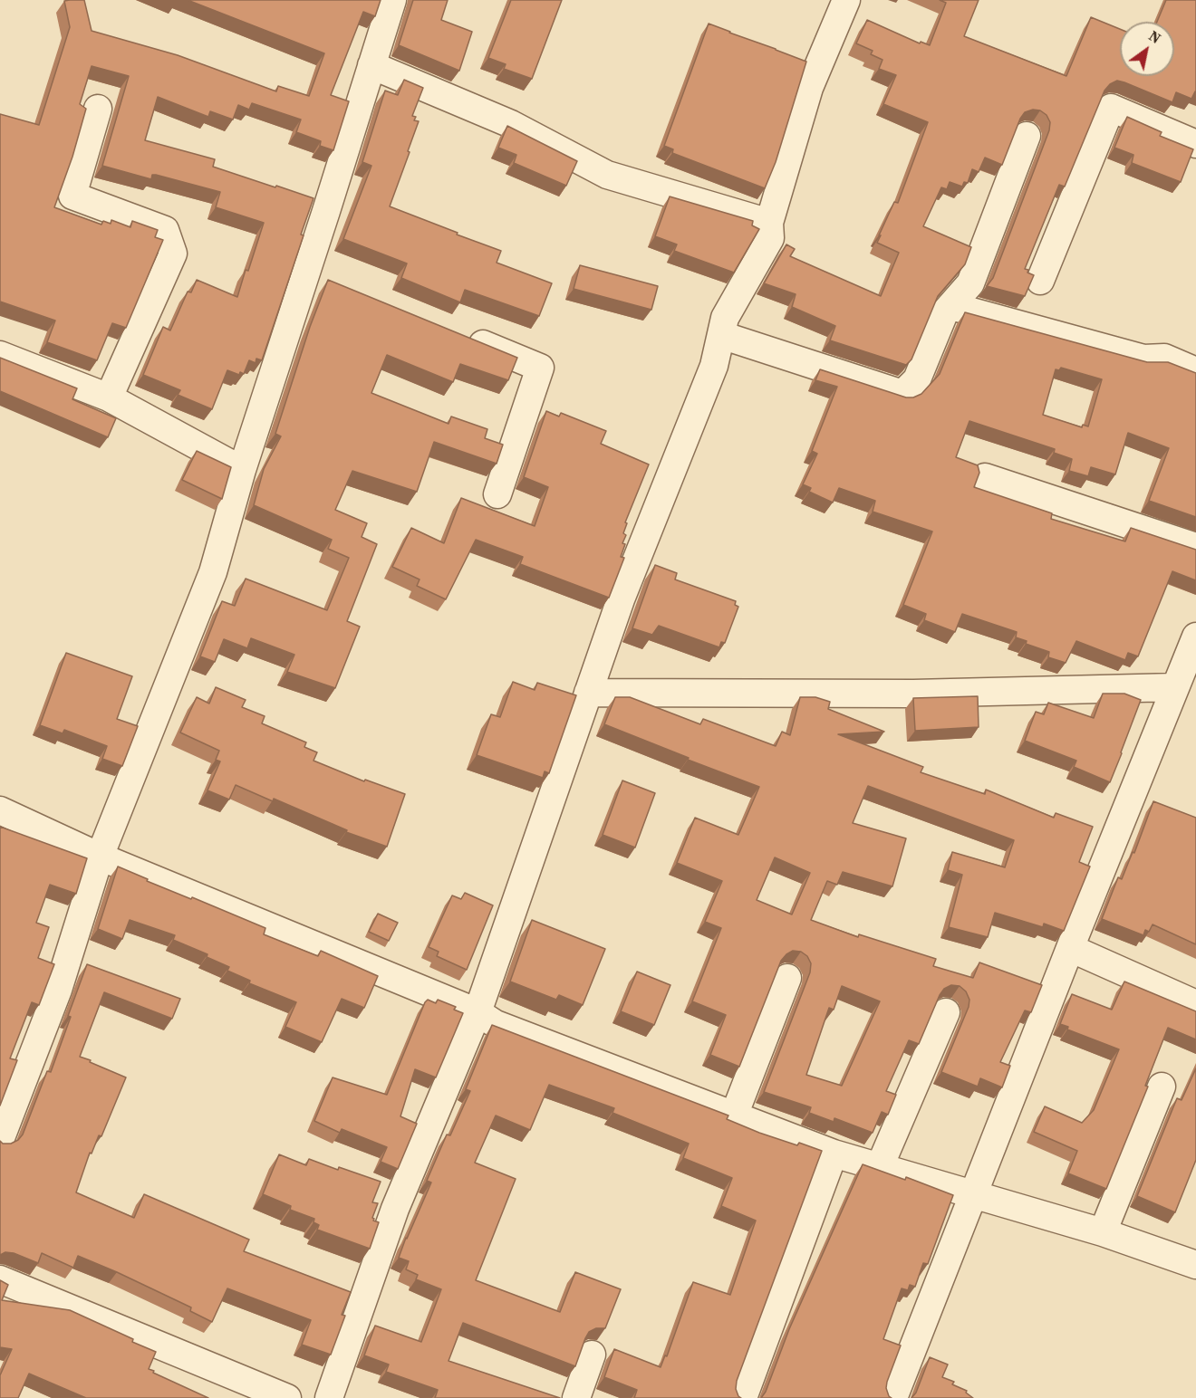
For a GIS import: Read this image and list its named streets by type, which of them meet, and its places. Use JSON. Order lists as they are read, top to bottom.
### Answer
{
  "north": "top right"
}
